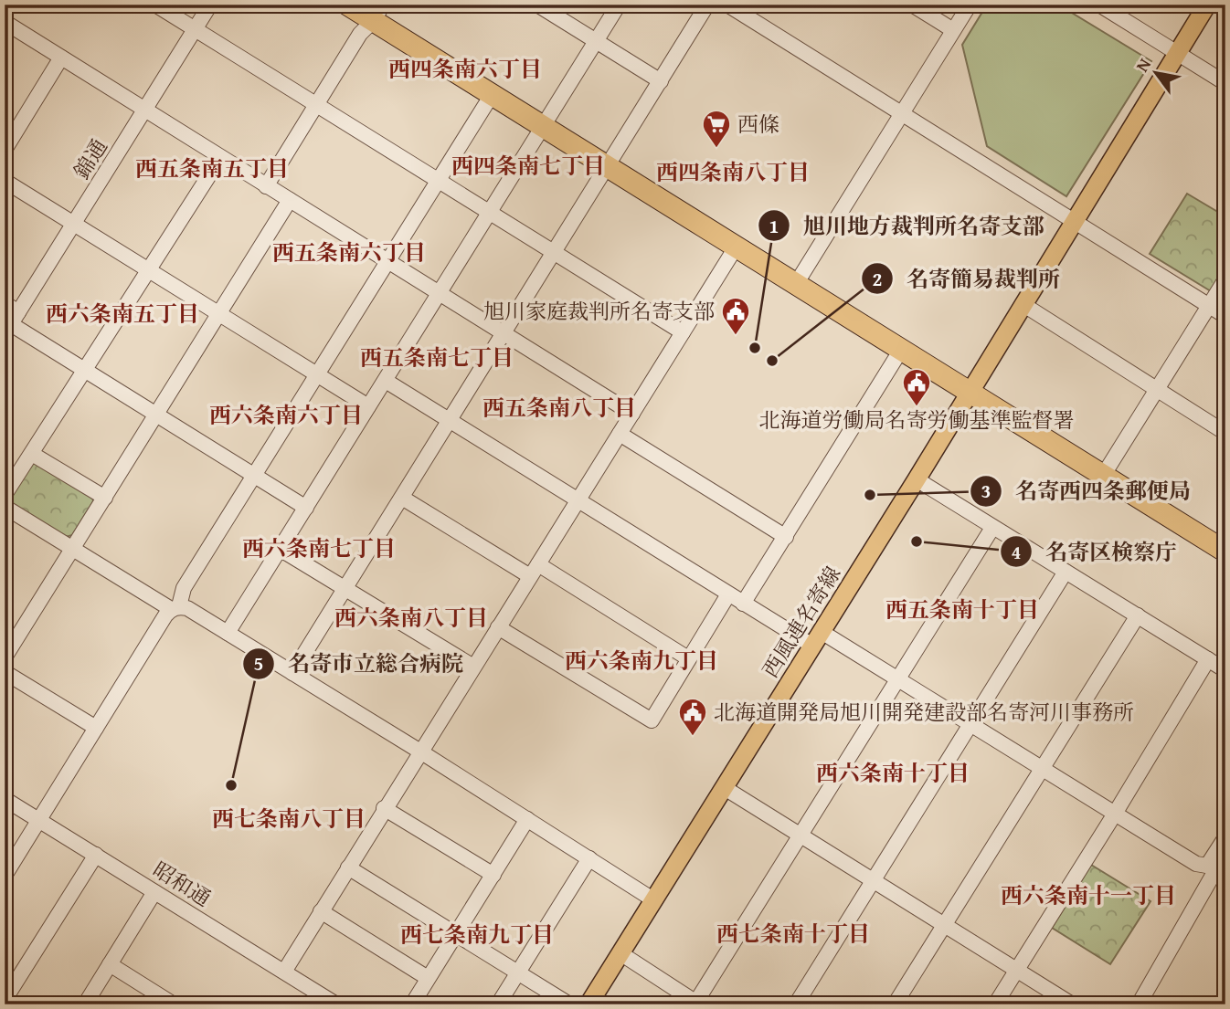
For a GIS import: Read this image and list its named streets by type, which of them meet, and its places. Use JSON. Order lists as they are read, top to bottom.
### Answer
{
  "streets": {
    "main road": ["西風連名寄線"],
    "street": ["錦通", "昭和通"]
  },
  "districts": [
    "西四条南六丁目",
    "西四条南七丁目",
    "西五条南五丁目",
    "西四条南八丁目",
    "西五条南六丁目",
    "西六条南五丁目",
    "西五条南七丁目",
    "西五条南八丁目",
    "西六条南六丁目",
    "西六条南七丁目",
    "西五条南十丁目",
    "西六条南八丁目",
    "西六条南九丁目",
    "西六条南十丁目",
    "西七条南八丁目",
    "西六条南十一丁目",
    "西七条南十丁目",
    "西七条南九丁目"
  ],
  "places": {
    "supermarket": ["西條"],
    "public building": ["旭川家庭裁判所名寄支部", "北海道労働局名寄労働基準監督署", "北海道開発局旭川開発建設部名寄河川事務所"],
    "other": [
      "旭川地方裁判所名寄支部",
      "名寄簡易裁判所",
      "名寄西四条郵便局",
      "名寄区検察庁",
      "名寄市立総合病院"
    ]
  },
  "north": "top left"
}
